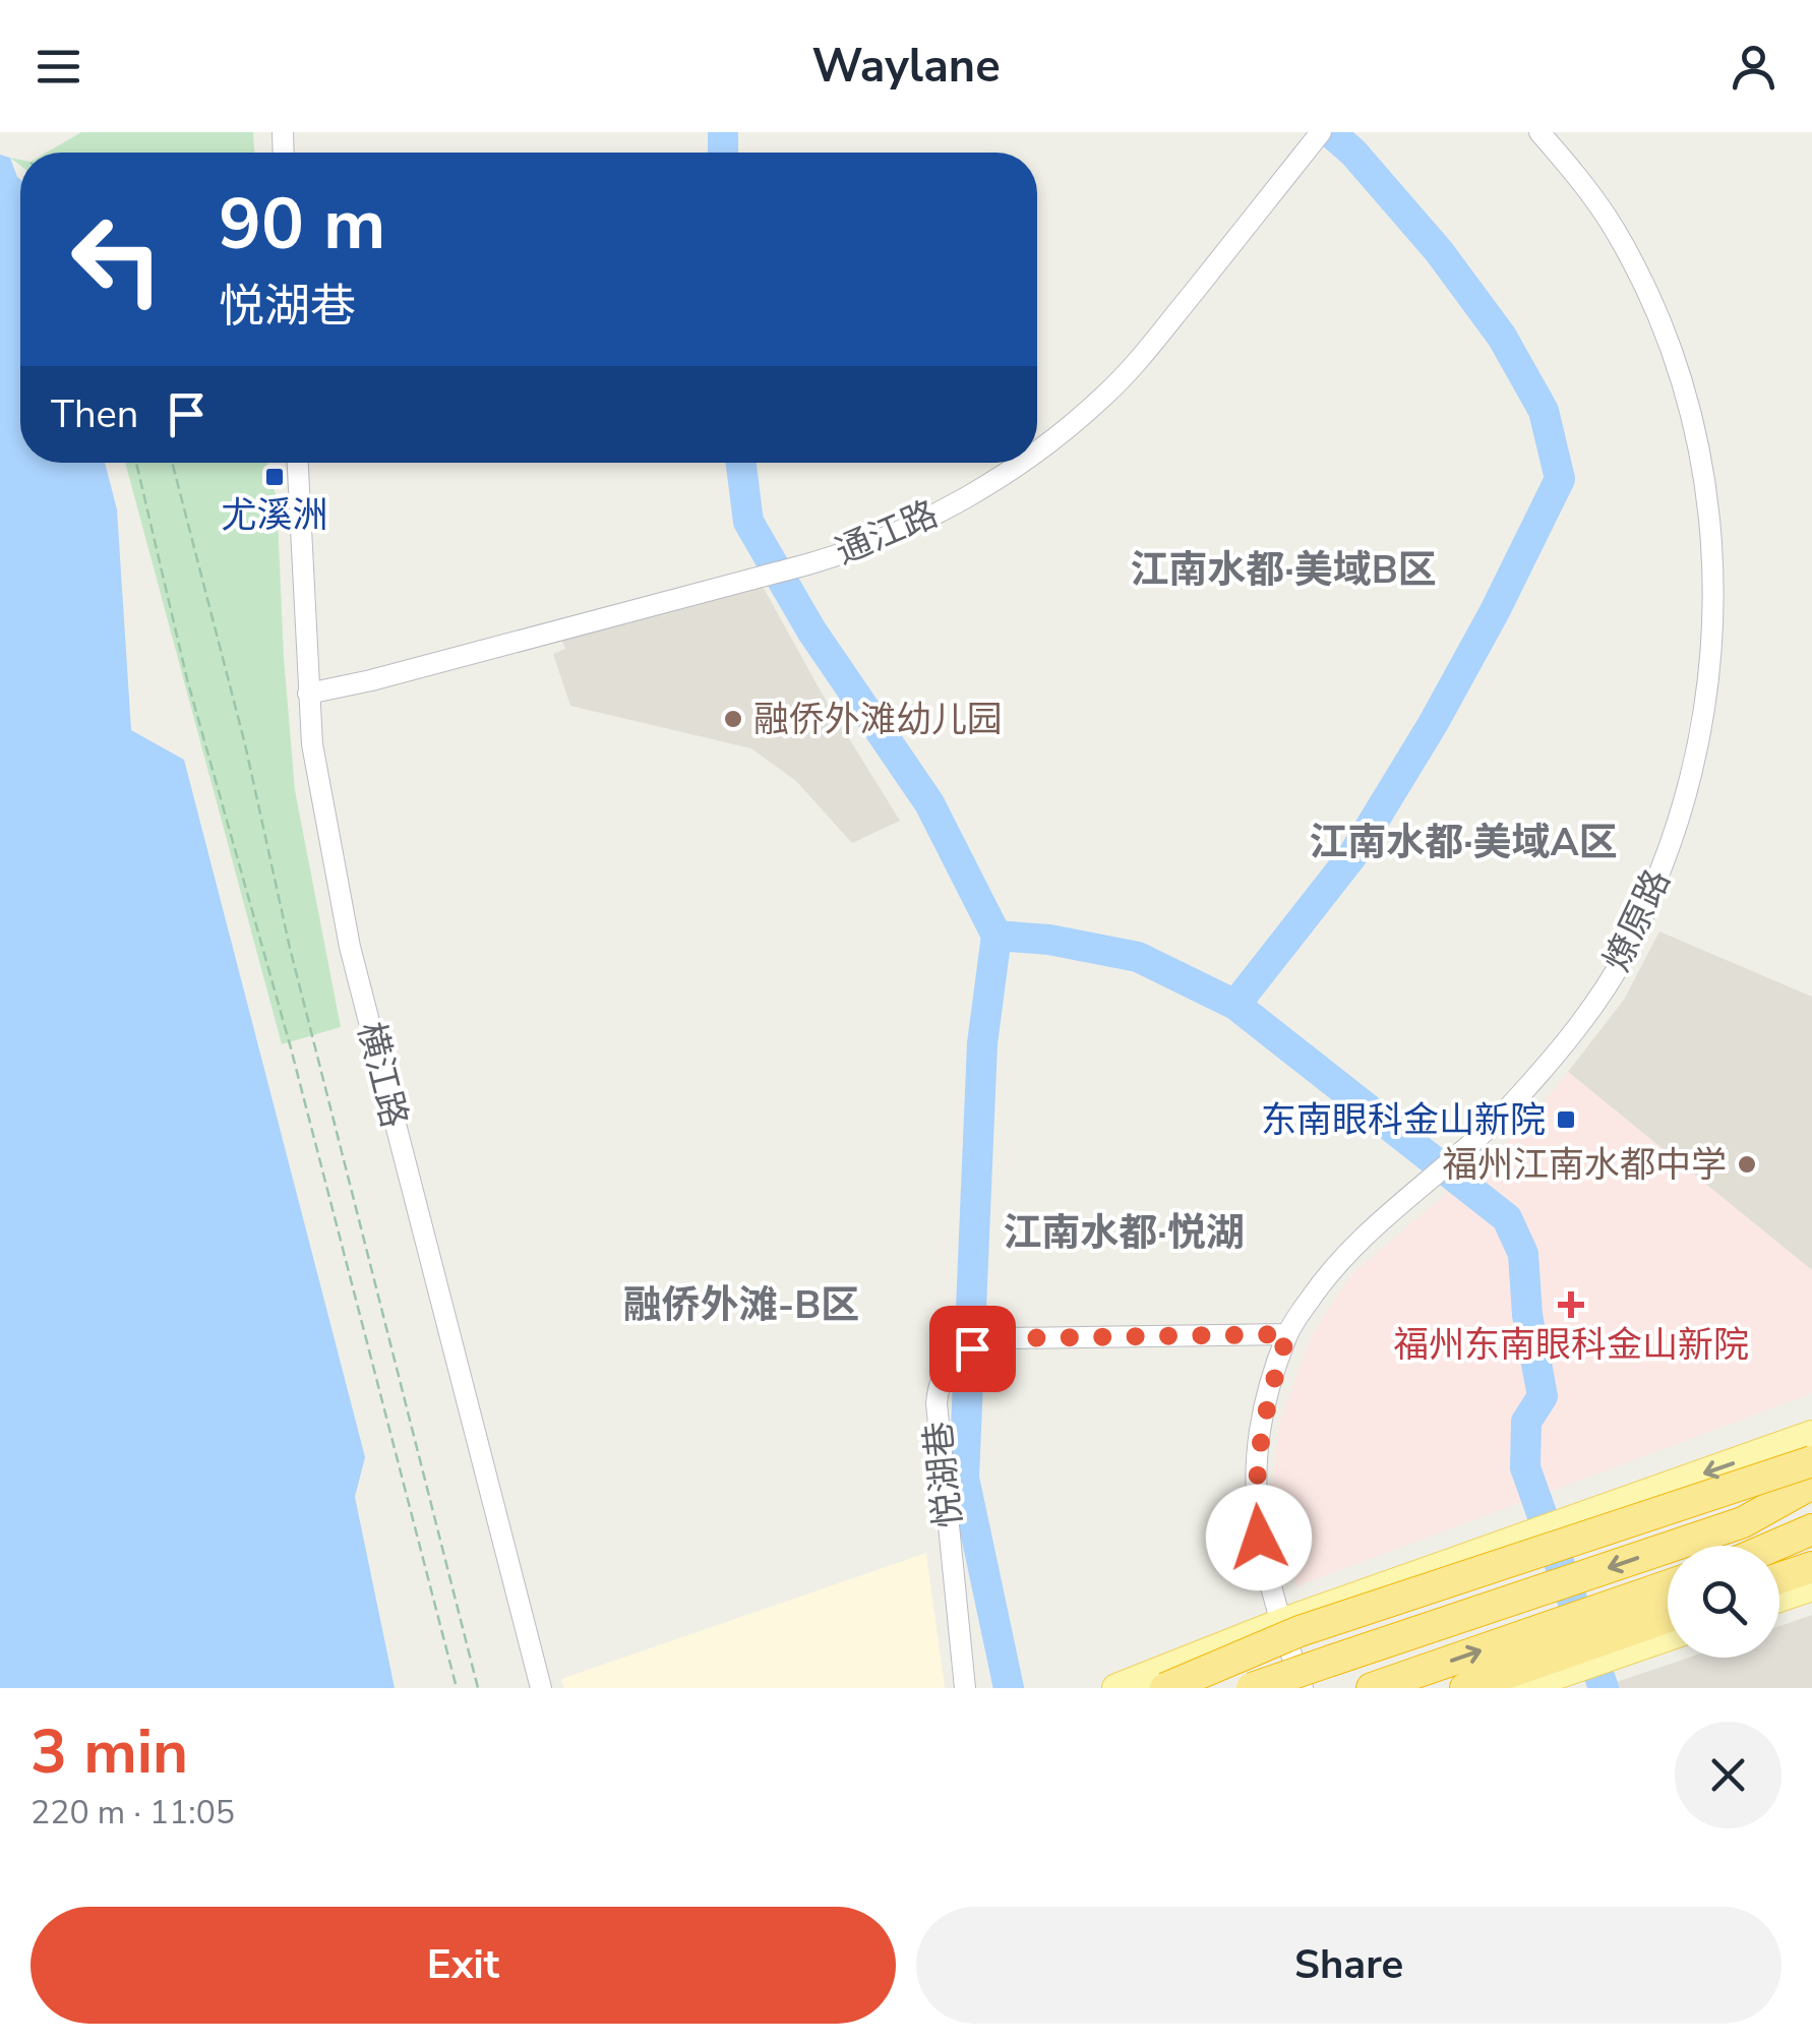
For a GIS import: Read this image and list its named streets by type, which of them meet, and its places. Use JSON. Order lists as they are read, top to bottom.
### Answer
{
  "streets": {
    "street": [
      "通江路",
      "燎原路",
      "横江路",
      "悦湖巷"
    ]
  },
  "crossings": [
    ["通江路", "横江路"],
    ["燎原路", "悦湖巷"]
  ],
  "districts": [
    "江南水都·美域B区",
    "江南水都·美域A区",
    "江南水都·悦湖",
    "融侨外滩-B区"
  ],
  "places": {
    "transit": ["尤溪洲", "东南眼科金山新院"],
    "other": ["融侨外滩幼儿园", "福州江南水都中学"],
    "health": ["福州东南眼科金山新院"]
  },
  "page": {
    "header": "Waylane",
    "turn": ["90 m", "悦湖巷"],
    "then": "Then",
    "heading": ["3 min", "220 m · 11:05"],
    "buttons": ["Exit", "Share"]
  }
}
